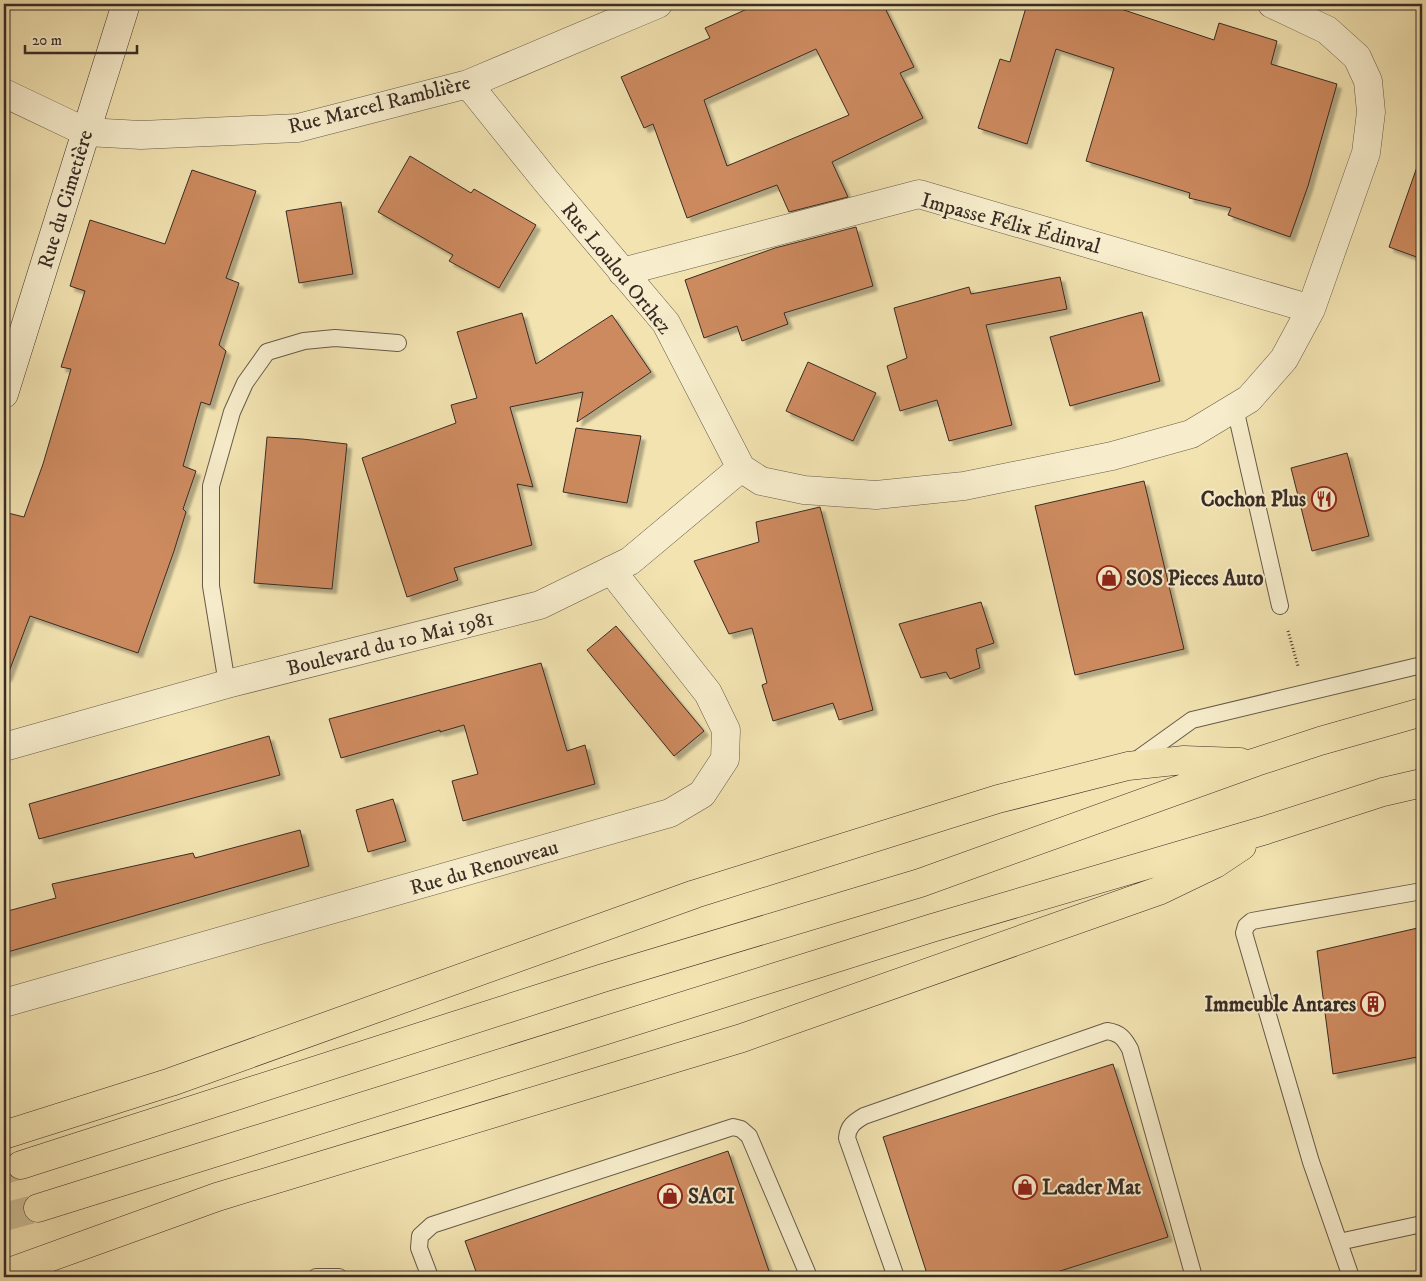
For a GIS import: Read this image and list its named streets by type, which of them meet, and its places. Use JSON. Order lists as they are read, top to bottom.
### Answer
{
  "streets": {
    "street": [
      "Rue Marcel Ramblière",
      "Rue du Cimetière",
      "Impasse Félix Édinval",
      "Rue Loulou Orthez",
      "Boulevard du 10 Mai 1981",
      "Rue du Renouveau"
    ]
  },
  "crossings": [
    ["Rue Marcel Ramblière", "Rue du Cimetière"],
    ["Rue Marcel Ramblière", "Rue Loulou Orthez"],
    ["Impasse Félix Édinval", "Rue Loulou Orthez"],
    ["Rue Loulou Orthez", "Boulevard du 10 Mai 1981"],
    ["Boulevard du 10 Mai 1981", "Rue du Renouveau"]
  ],
  "places": {
    "restaurant": ["Cochon Plus"],
    "shop": ["SOS Pieces Auto", "Leader Mat", "SACI"],
    "building": ["Immeuble Antares"]
  },
  "scale_bar": "20 m"
}
